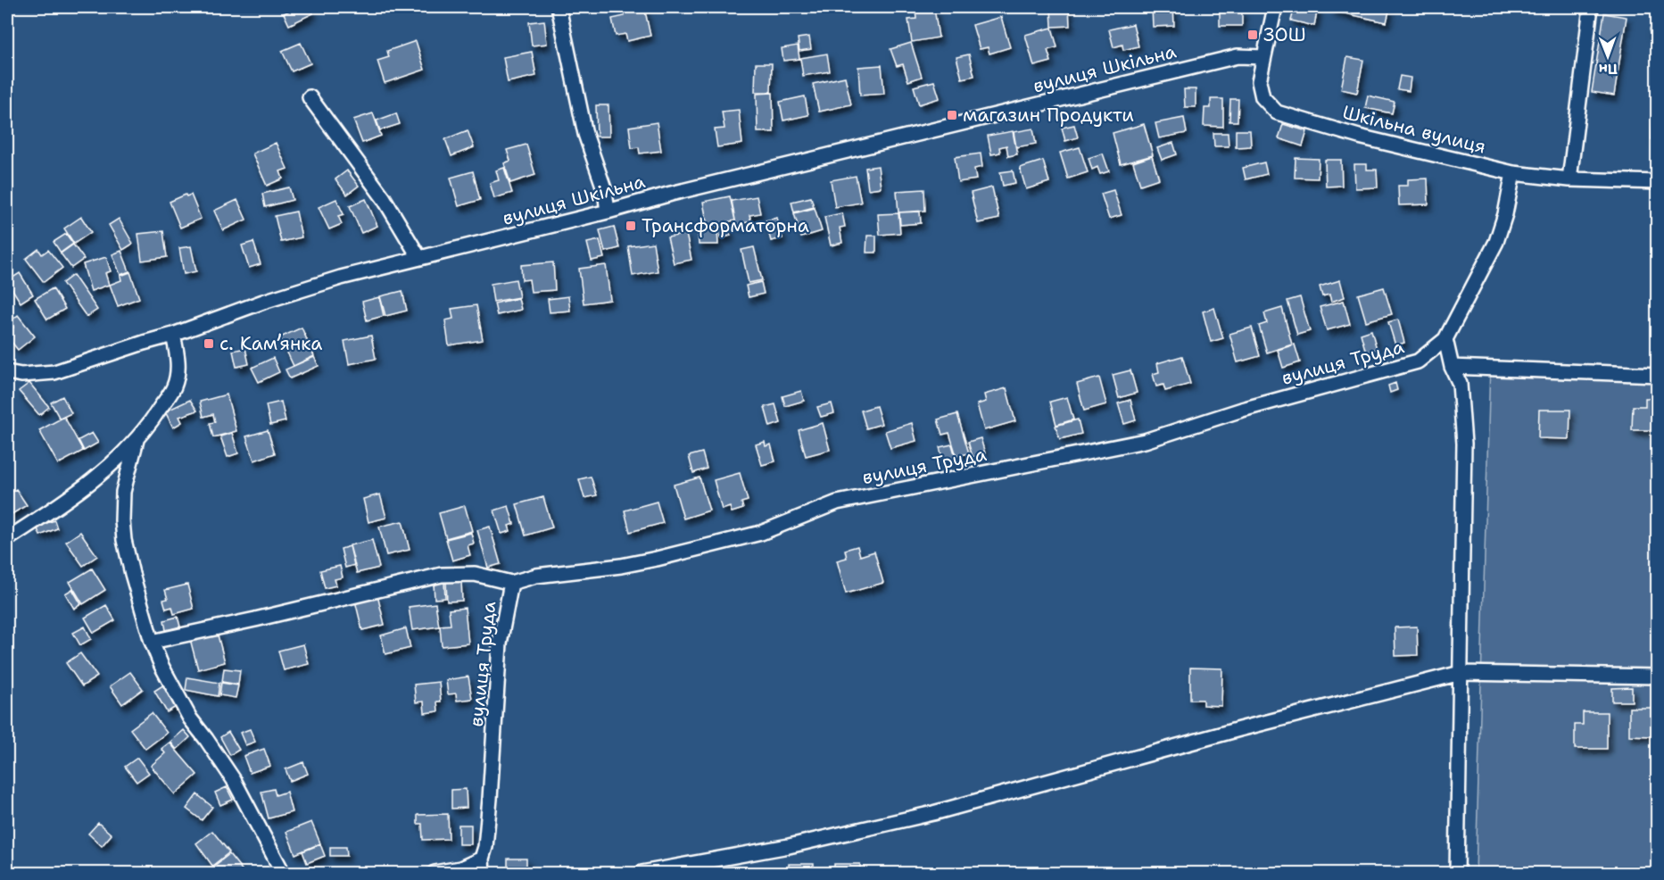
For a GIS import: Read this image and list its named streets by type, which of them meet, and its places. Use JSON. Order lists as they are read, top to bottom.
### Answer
{
  "streets": {
    "street": ["вулиця Шкільна", "Шкільна вулиця", "вулиця Труда"]
  },
  "crossings": [
    ["вулиця Шкільна", "Шкільна вулиця"],
    ["Шкільна вулиця", "вулиця Труда"]
  ],
  "places": {
    "transit": [
      "ЗОШ",
      "магазин Продукти",
      "Трансформаторна",
      "с. Кам’янка"
    ]
  },
  "north": "bottom"
}
